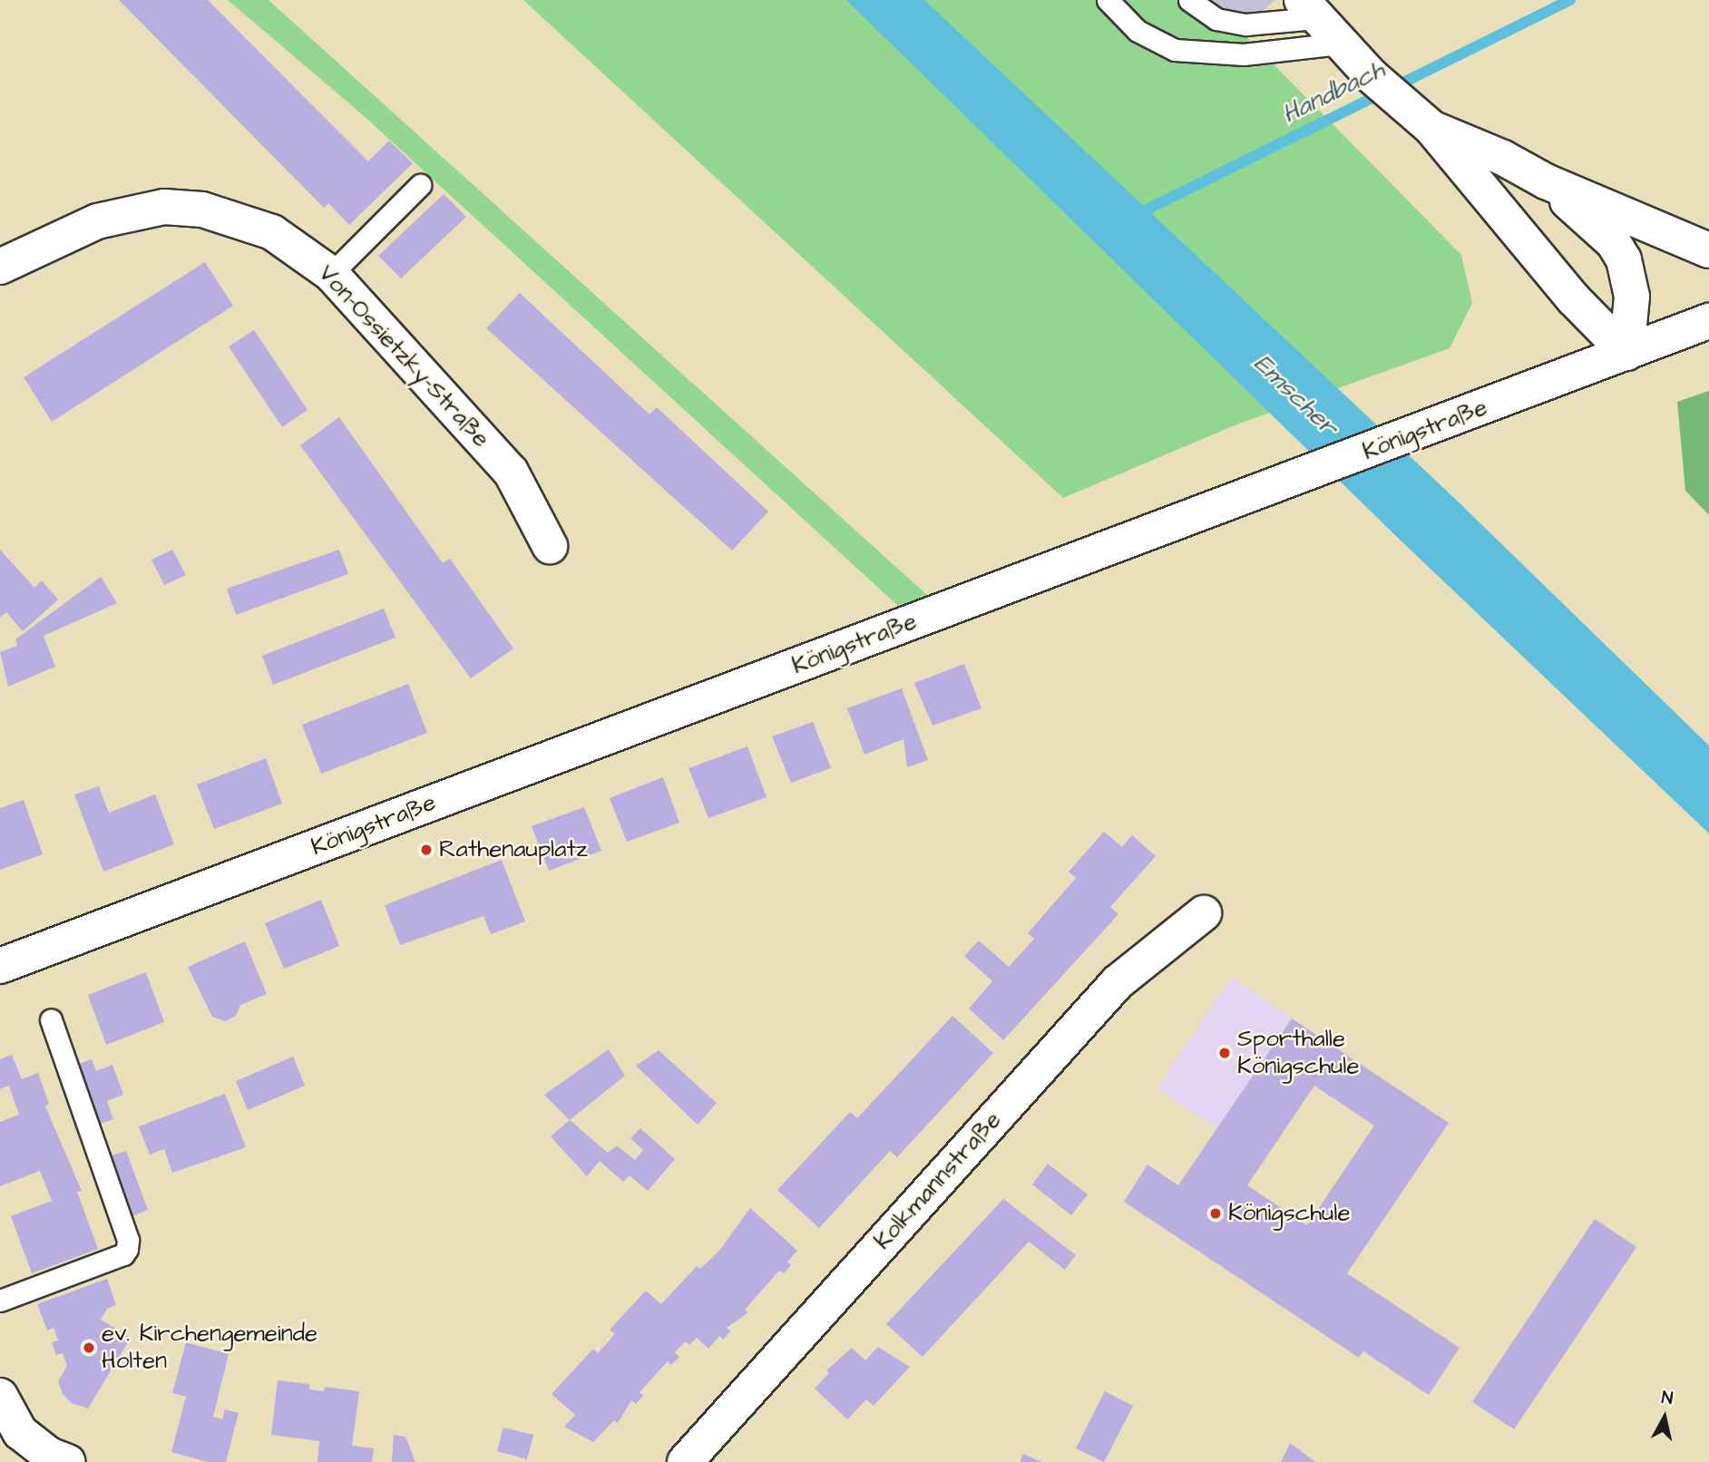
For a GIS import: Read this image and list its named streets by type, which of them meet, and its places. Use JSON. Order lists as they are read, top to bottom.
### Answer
{
  "streets": {
    "street": ["Von-Ossietzky-Straße", "Königstraße", "Kolkmannstraße"]
  },
  "water": ["Handbach", "Emscher"],
  "places": [
    "Rathenauplatz",
    "Sporthalle Königschule",
    "Königschule",
    "ev. Kirchengemeinde Holten"
  ],
  "north": "top"
}
